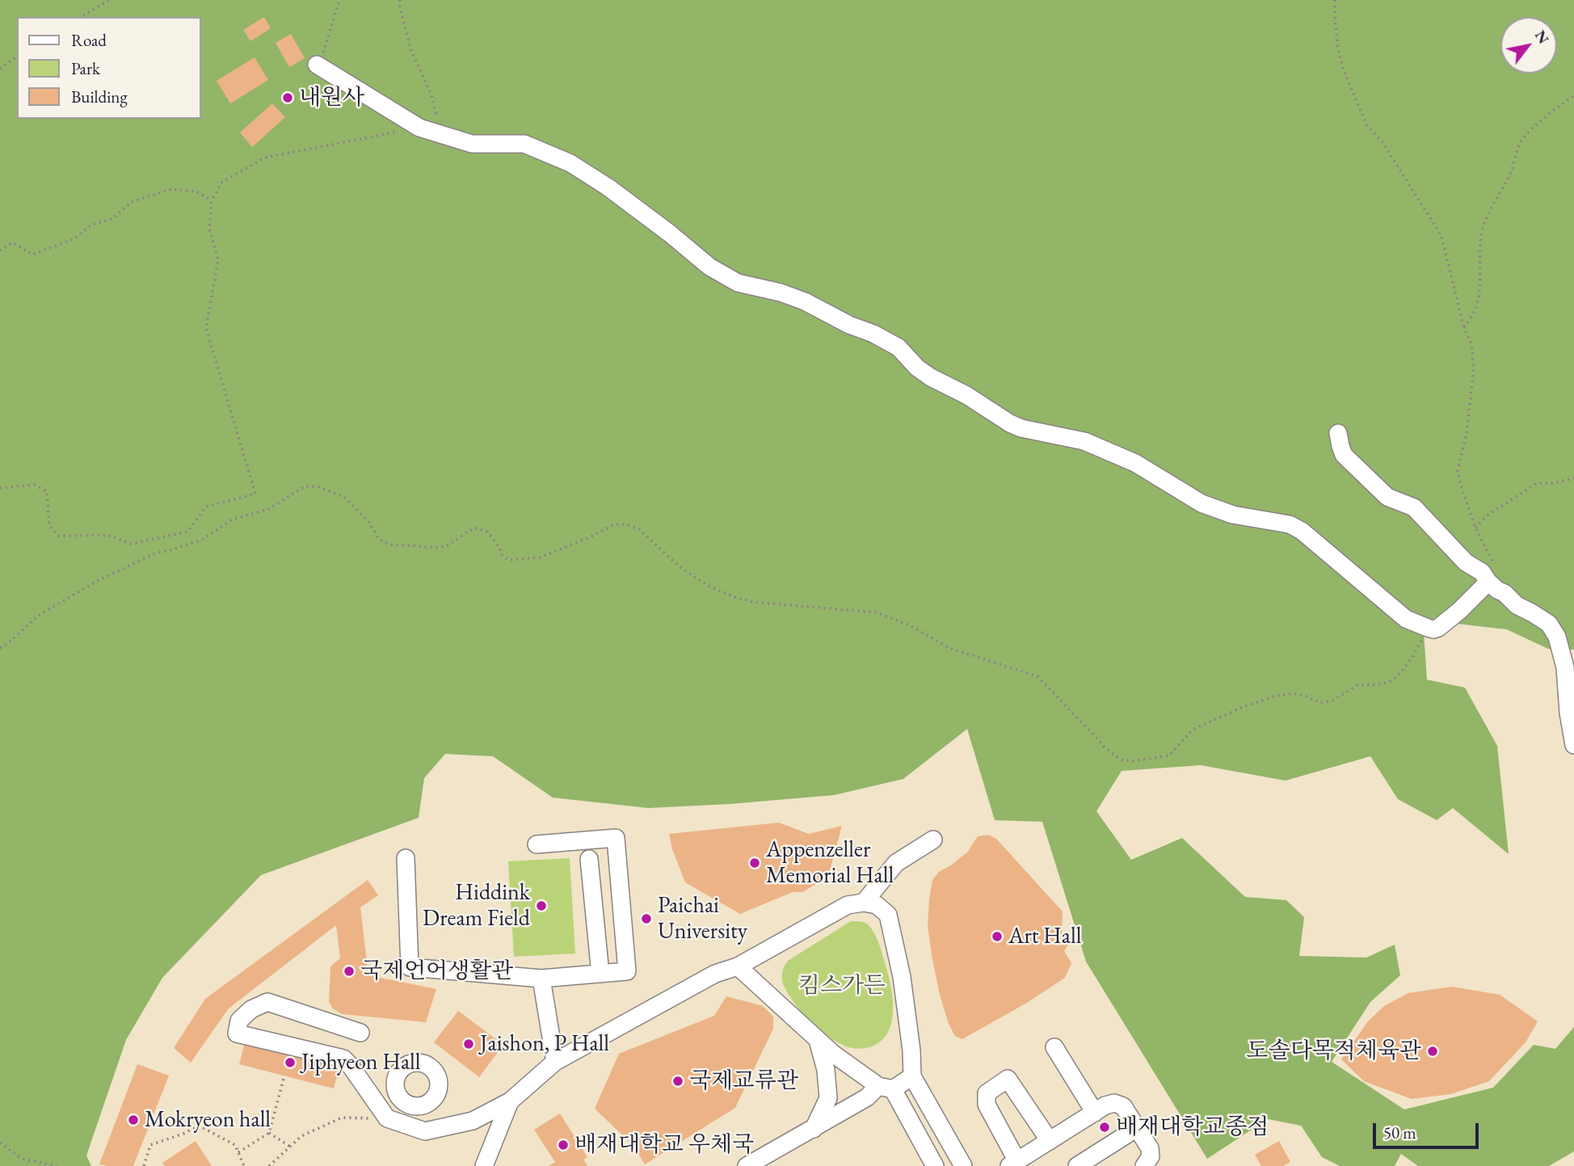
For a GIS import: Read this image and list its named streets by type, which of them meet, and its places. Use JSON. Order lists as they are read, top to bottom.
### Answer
{
  "parks": ["킴스가든"],
  "places": [
    "내원사",
    "Appenzeller Memorial Hall",
    "Hiddink Dream Field",
    "Paichai University",
    "Art Hall",
    "국제언어생활관",
    "Jaishon, P Hall",
    "도솔다목적체육관",
    "Jiphyeon Hall",
    "국제교류관",
    "Mokryeon hall",
    "배재대학교종점",
    "배재대학교 우체국"
  ],
  "legend": ["Road", "Park", "Building"],
  "scale_bar": "50 m",
  "north": "top right"
}
